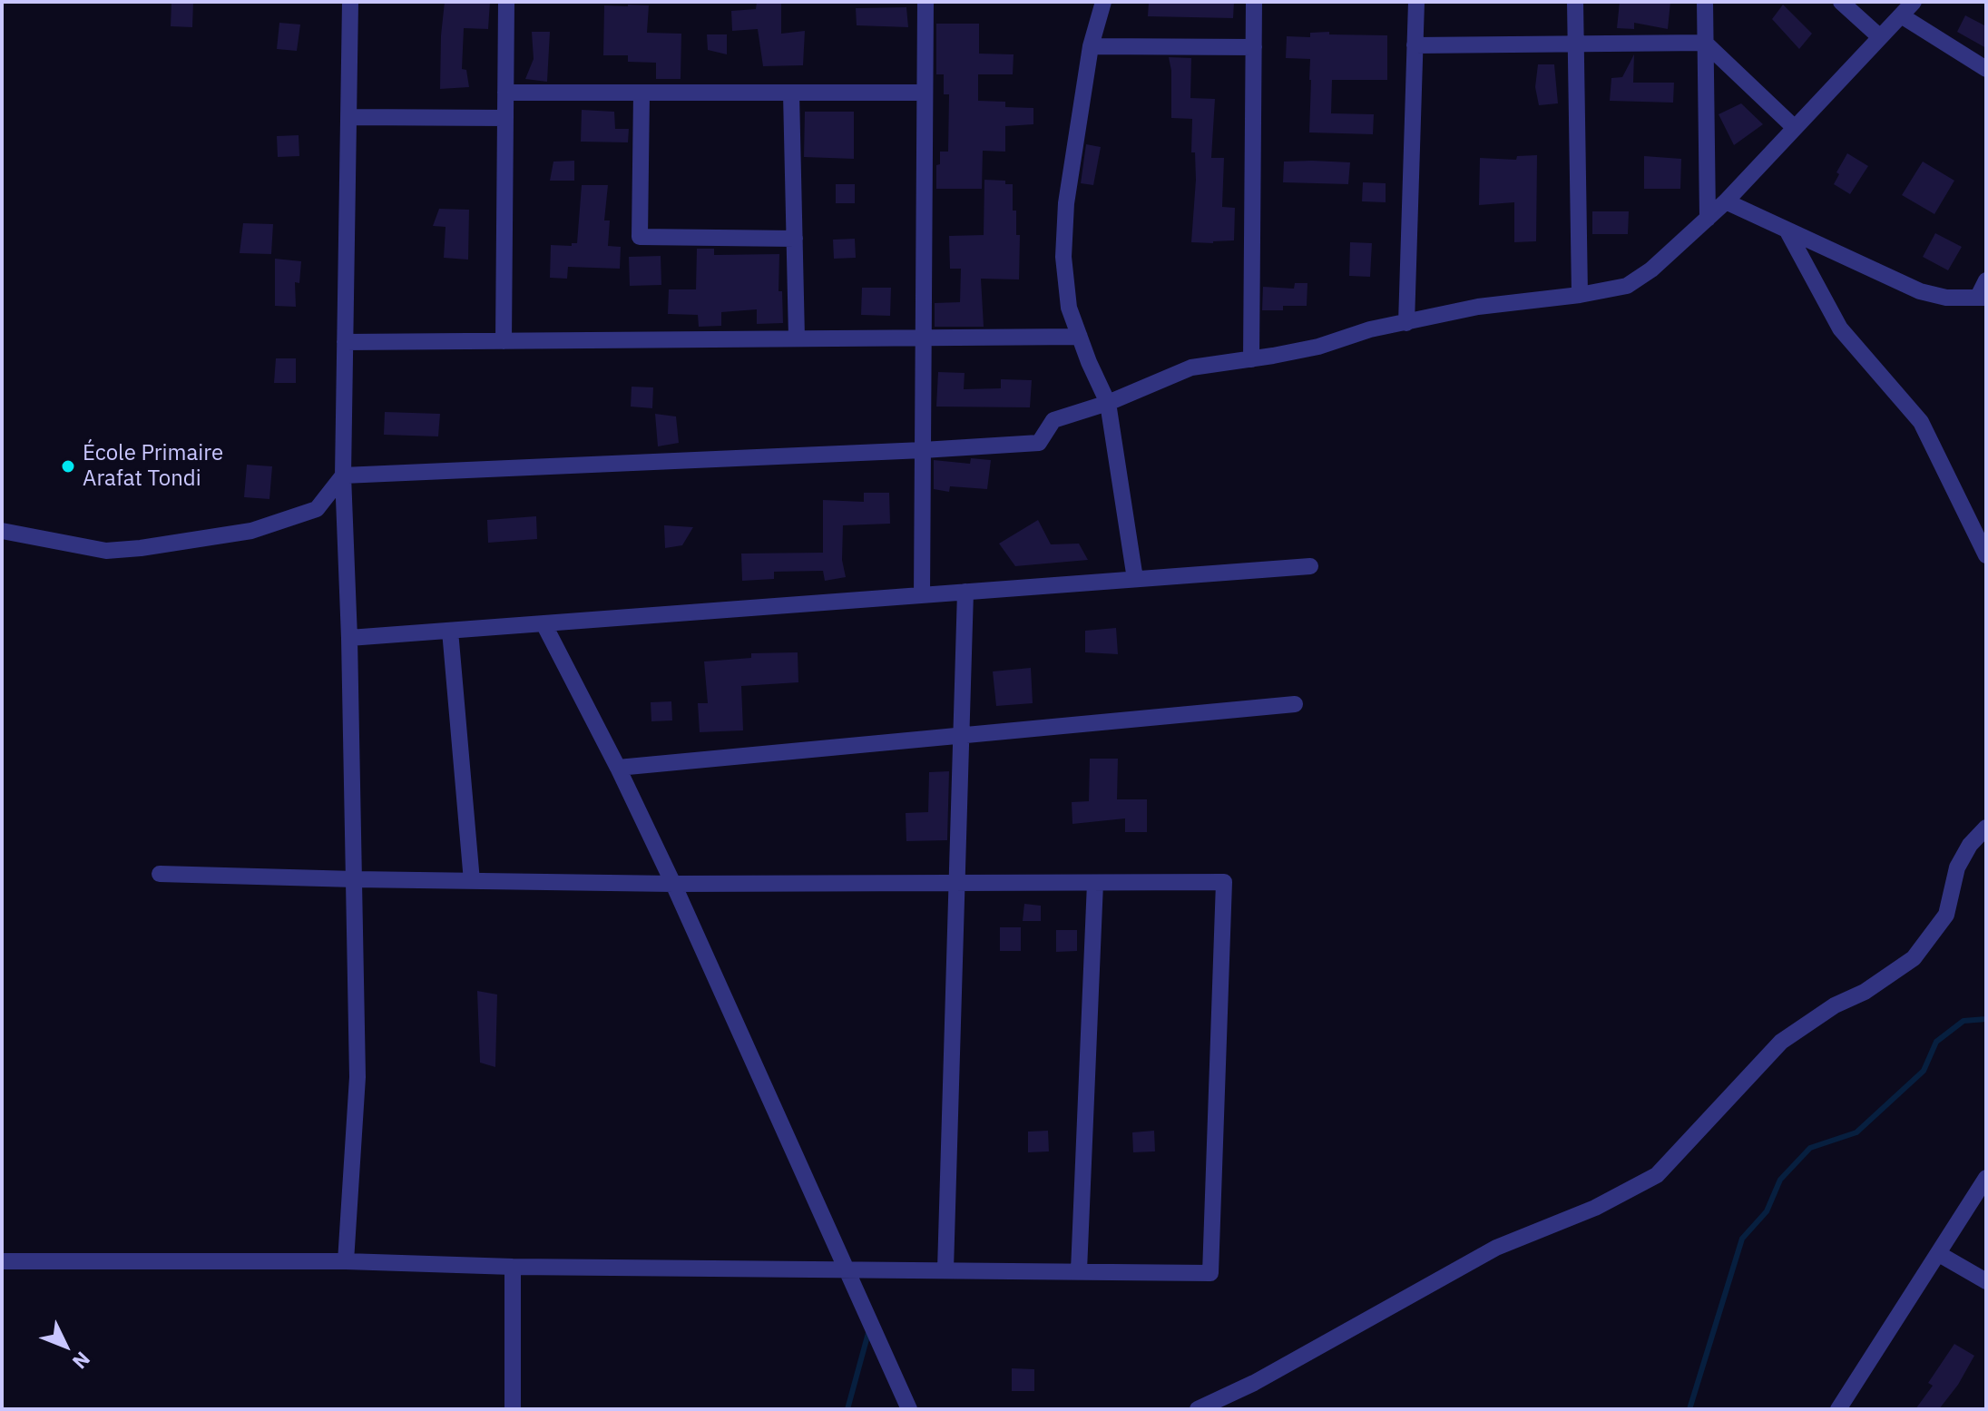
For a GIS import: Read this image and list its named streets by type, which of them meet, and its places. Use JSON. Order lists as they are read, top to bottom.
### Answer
{
  "places": ["École Primaire Arafat Tondi"],
  "north": "bottom right"
}
